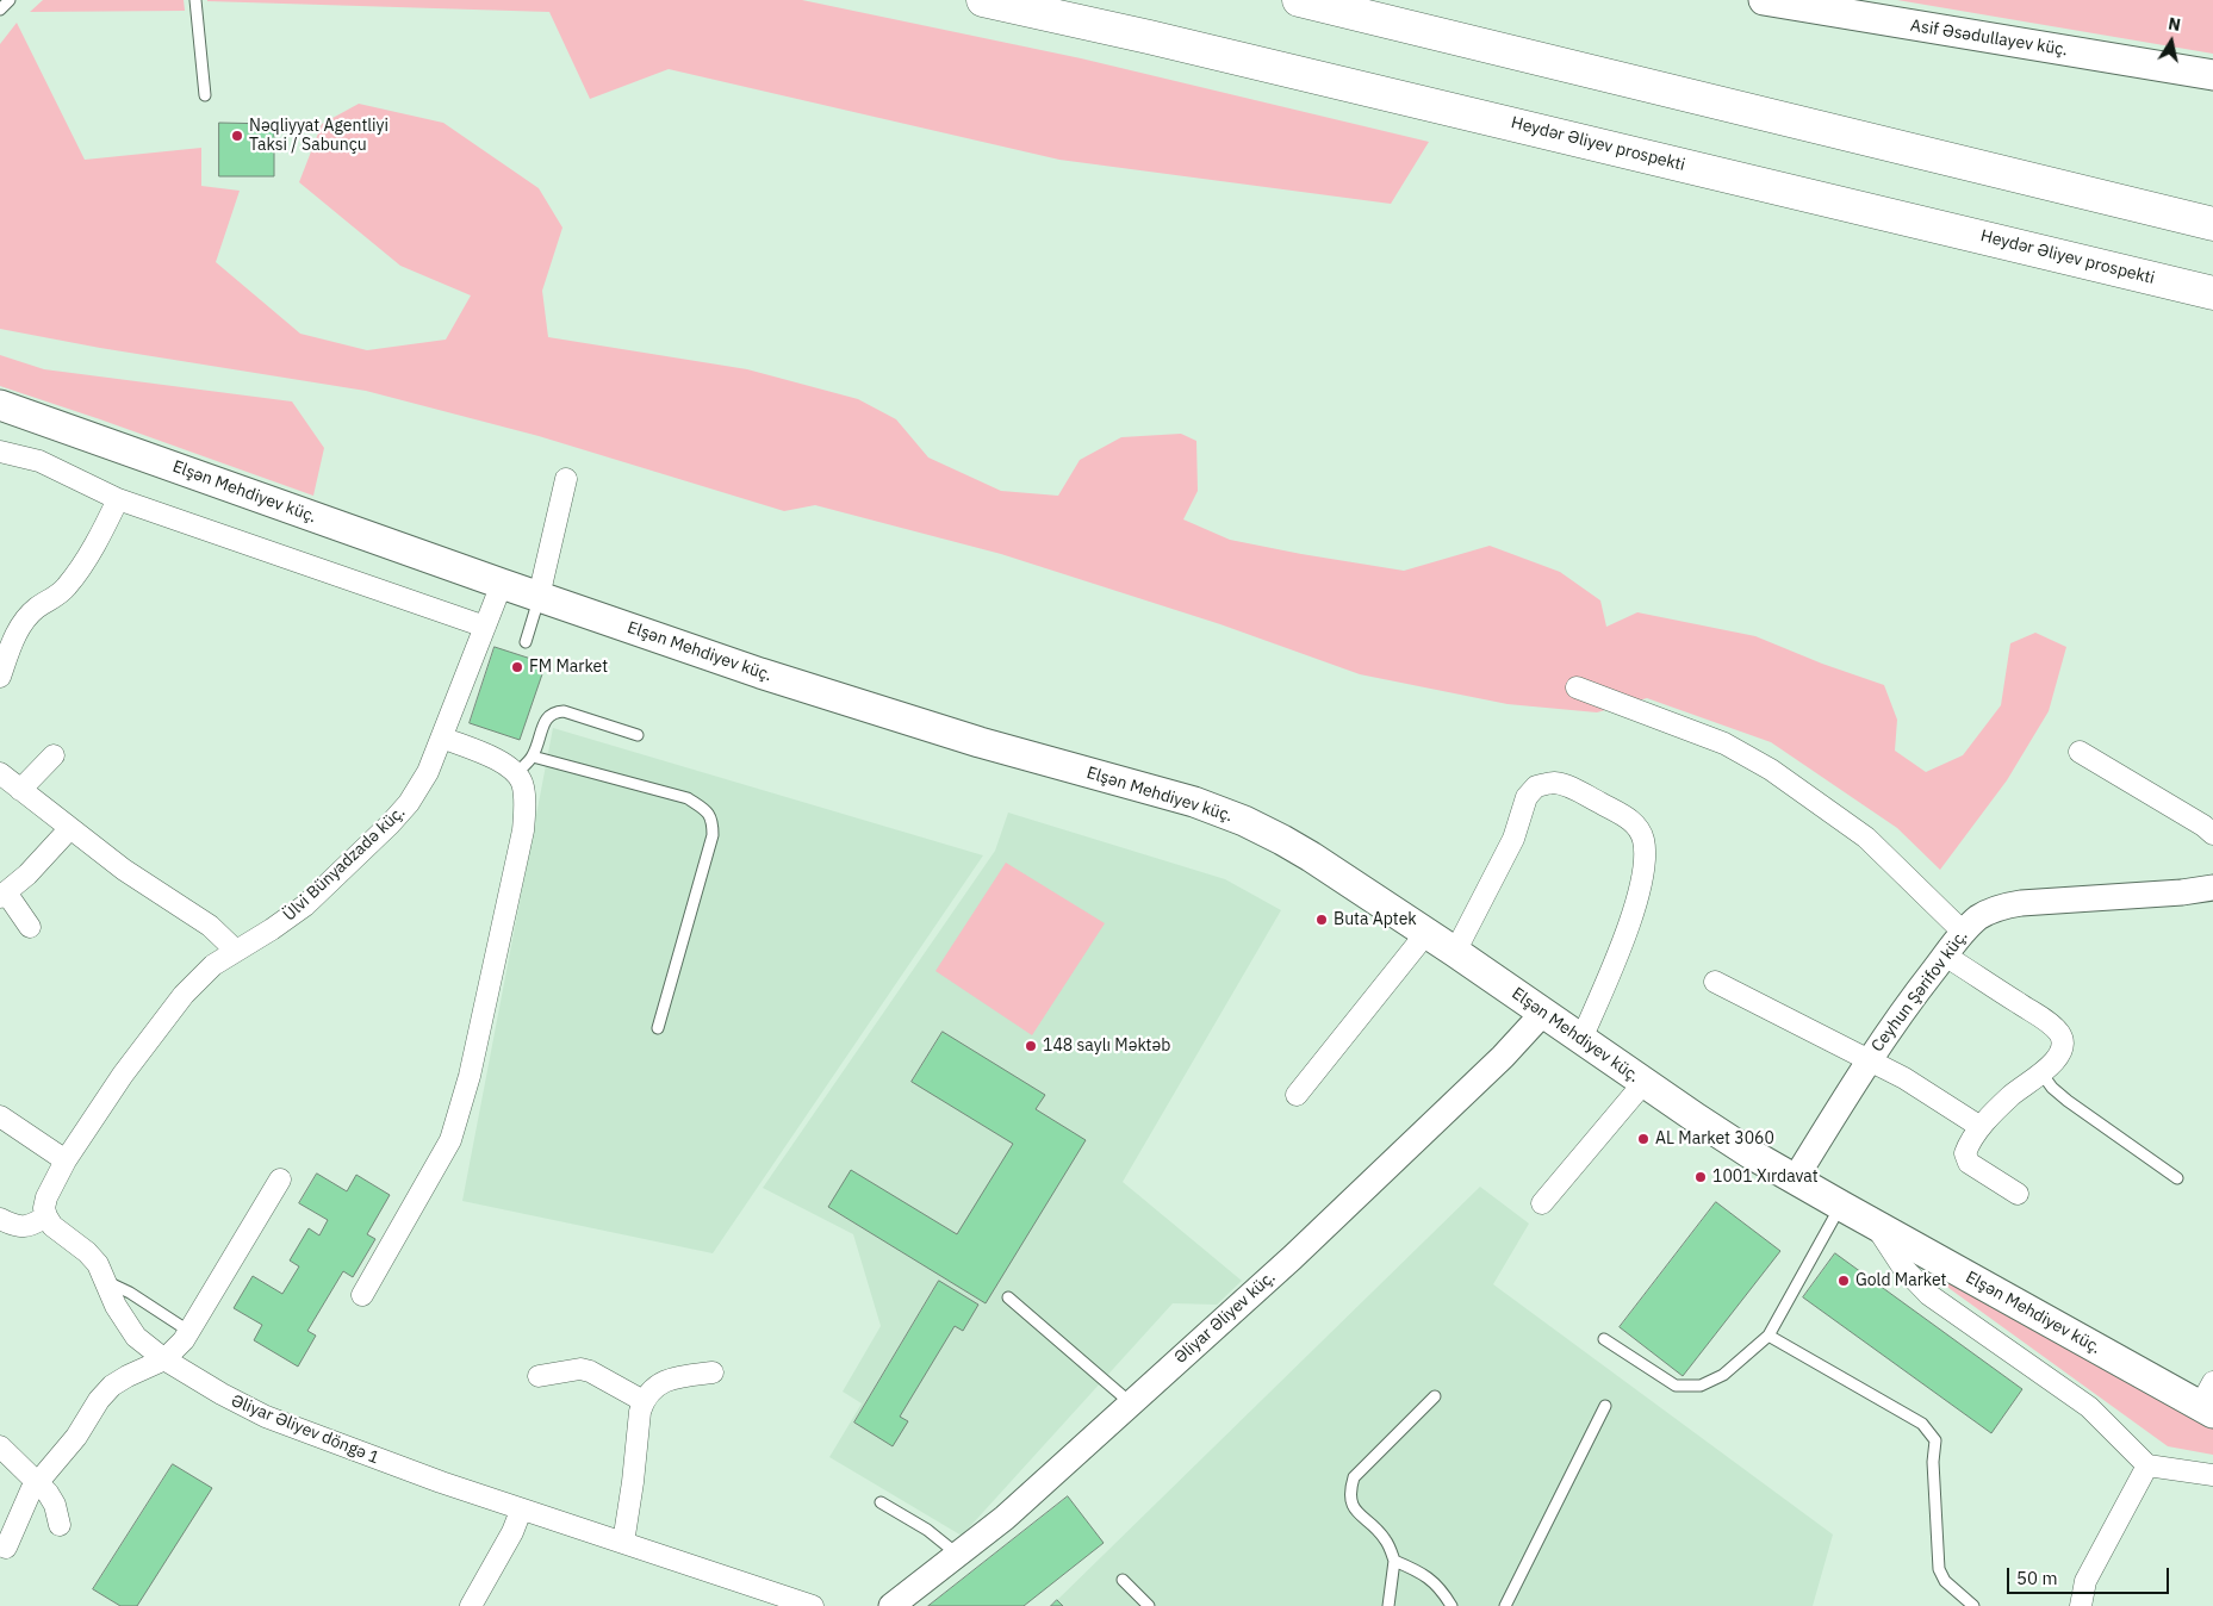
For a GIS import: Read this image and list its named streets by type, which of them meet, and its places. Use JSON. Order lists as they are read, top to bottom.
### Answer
{
  "streets": {
    "highway": ["Heydər Əliyev prospekti"],
    "main road": ["Asif Əsədullayev küç.", "Elşən Mehdiyev küç."],
    "street": [
      "Ülvi Bünyadzadə küç.",
      "Ceyhun Şərifov küç.",
      "Əliyar Əliyev küç.",
      "Əliyar Əliyev döngə 1"
    ]
  },
  "crossings": [
    ["Elşən Mehdiyev küç.", "Ülvi Bünyadzadə küç."],
    ["Elşən Mehdiyev küç.", "Ceyhun Şərifov küç."],
    ["Elşən Mehdiyev küç.", "Əliyar Əliyev küç."]
  ],
  "places": [
    "Nəqliyyat Agentliyi Taksi / Sabunçu",
    "FM Market",
    "Buta Aptek",
    "148 saylı Məktəb",
    "AL Market 3060",
    "1001 Xırdavat",
    "Gold Market"
  ],
  "scale_bar": "50 m",
  "north": "top"
}
